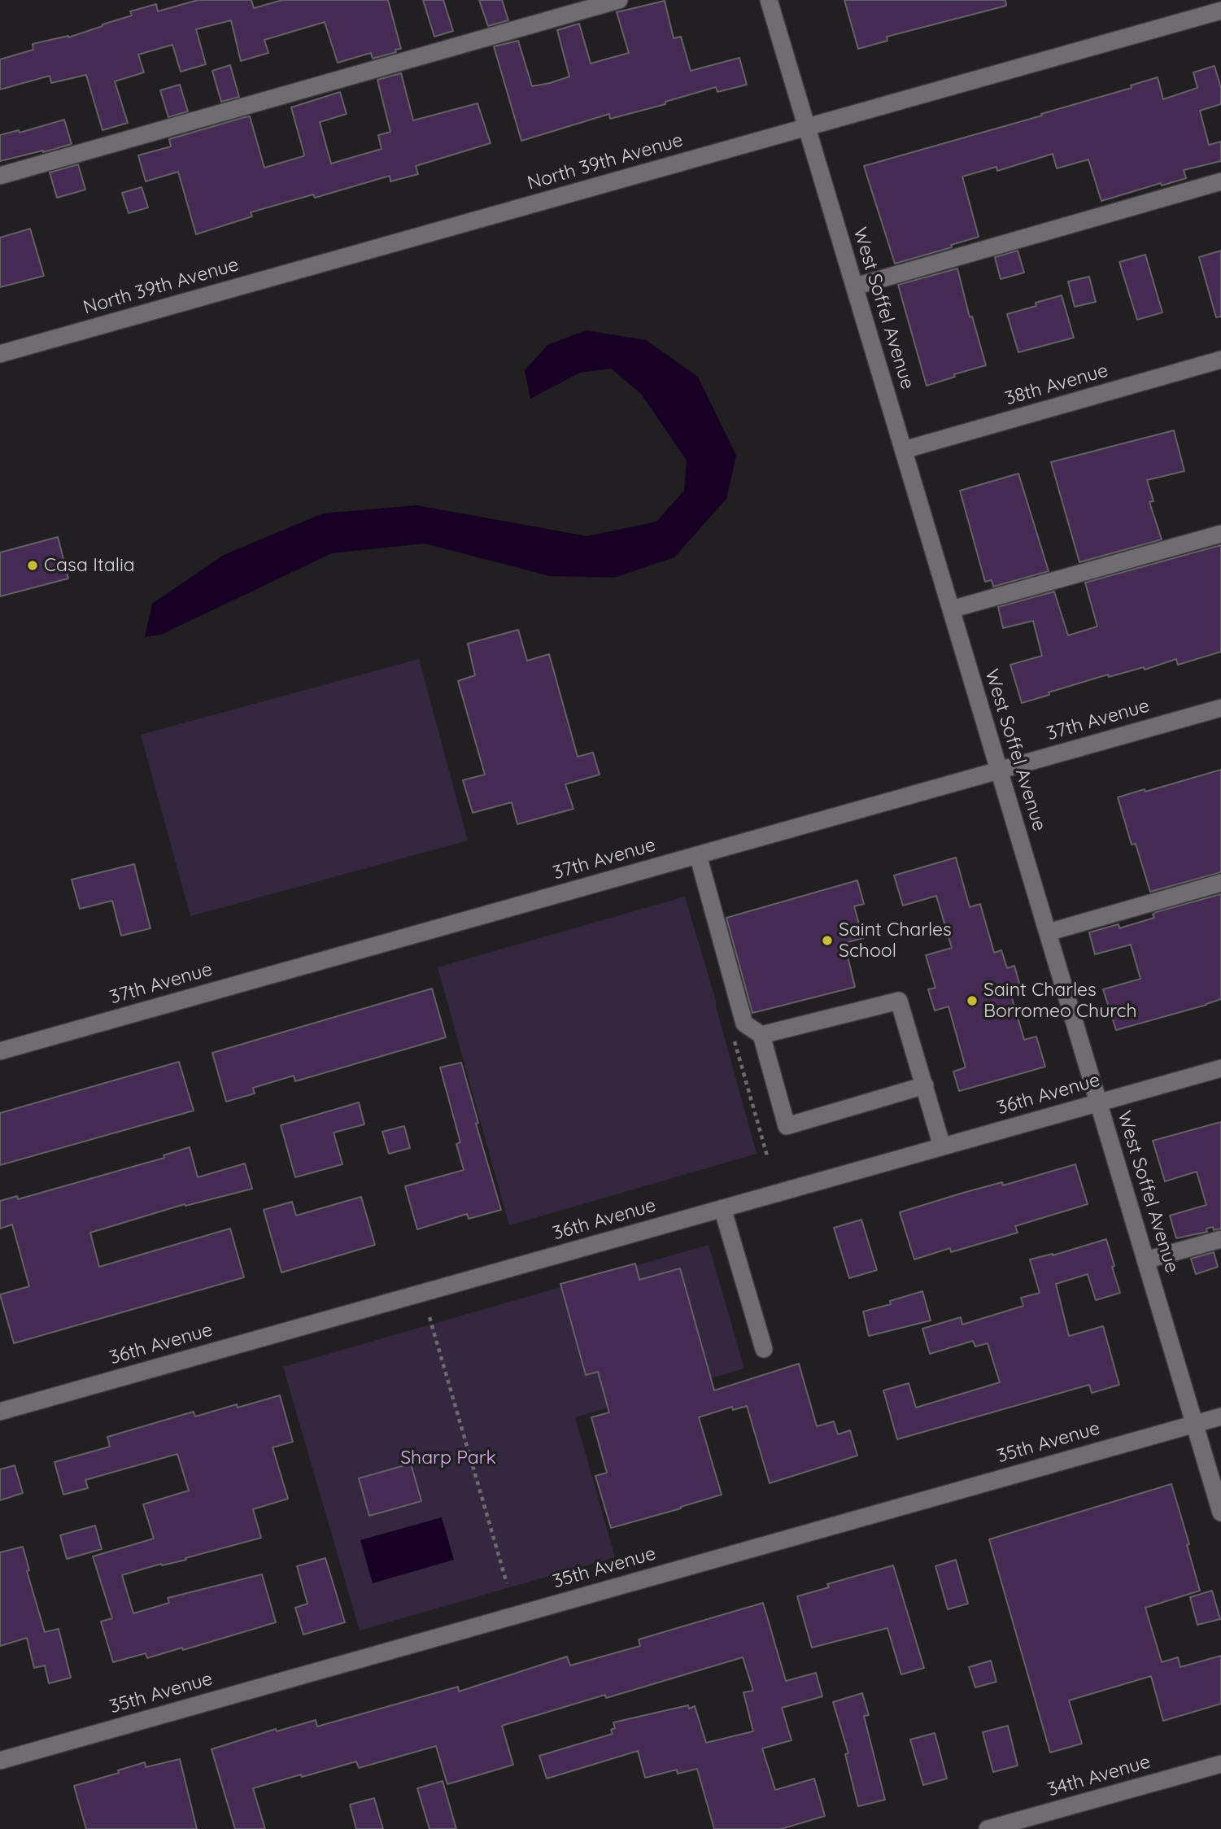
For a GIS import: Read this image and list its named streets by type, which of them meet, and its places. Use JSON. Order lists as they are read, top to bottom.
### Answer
{
  "streets": {
    "street": [
      "North 39th Avenue",
      "West Soffel Avenue",
      "38th Avenue",
      "37th Avenue",
      "36th Avenue",
      "35th Avenue",
      "34th Avenue"
    ]
  },
  "crossings": [
    ["North 39th Avenue", "West Soffel Avenue"],
    ["West Soffel Avenue", "38th Avenue"],
    ["West Soffel Avenue", "37th Avenue"],
    ["West Soffel Avenue", "36th Avenue"],
    ["West Soffel Avenue", "35th Avenue"]
  ],
  "parks": ["Sharp Park"],
  "places": ["Casa Italia", "Saint Charles School", "Saint Charles Borromeo Church"]
}
